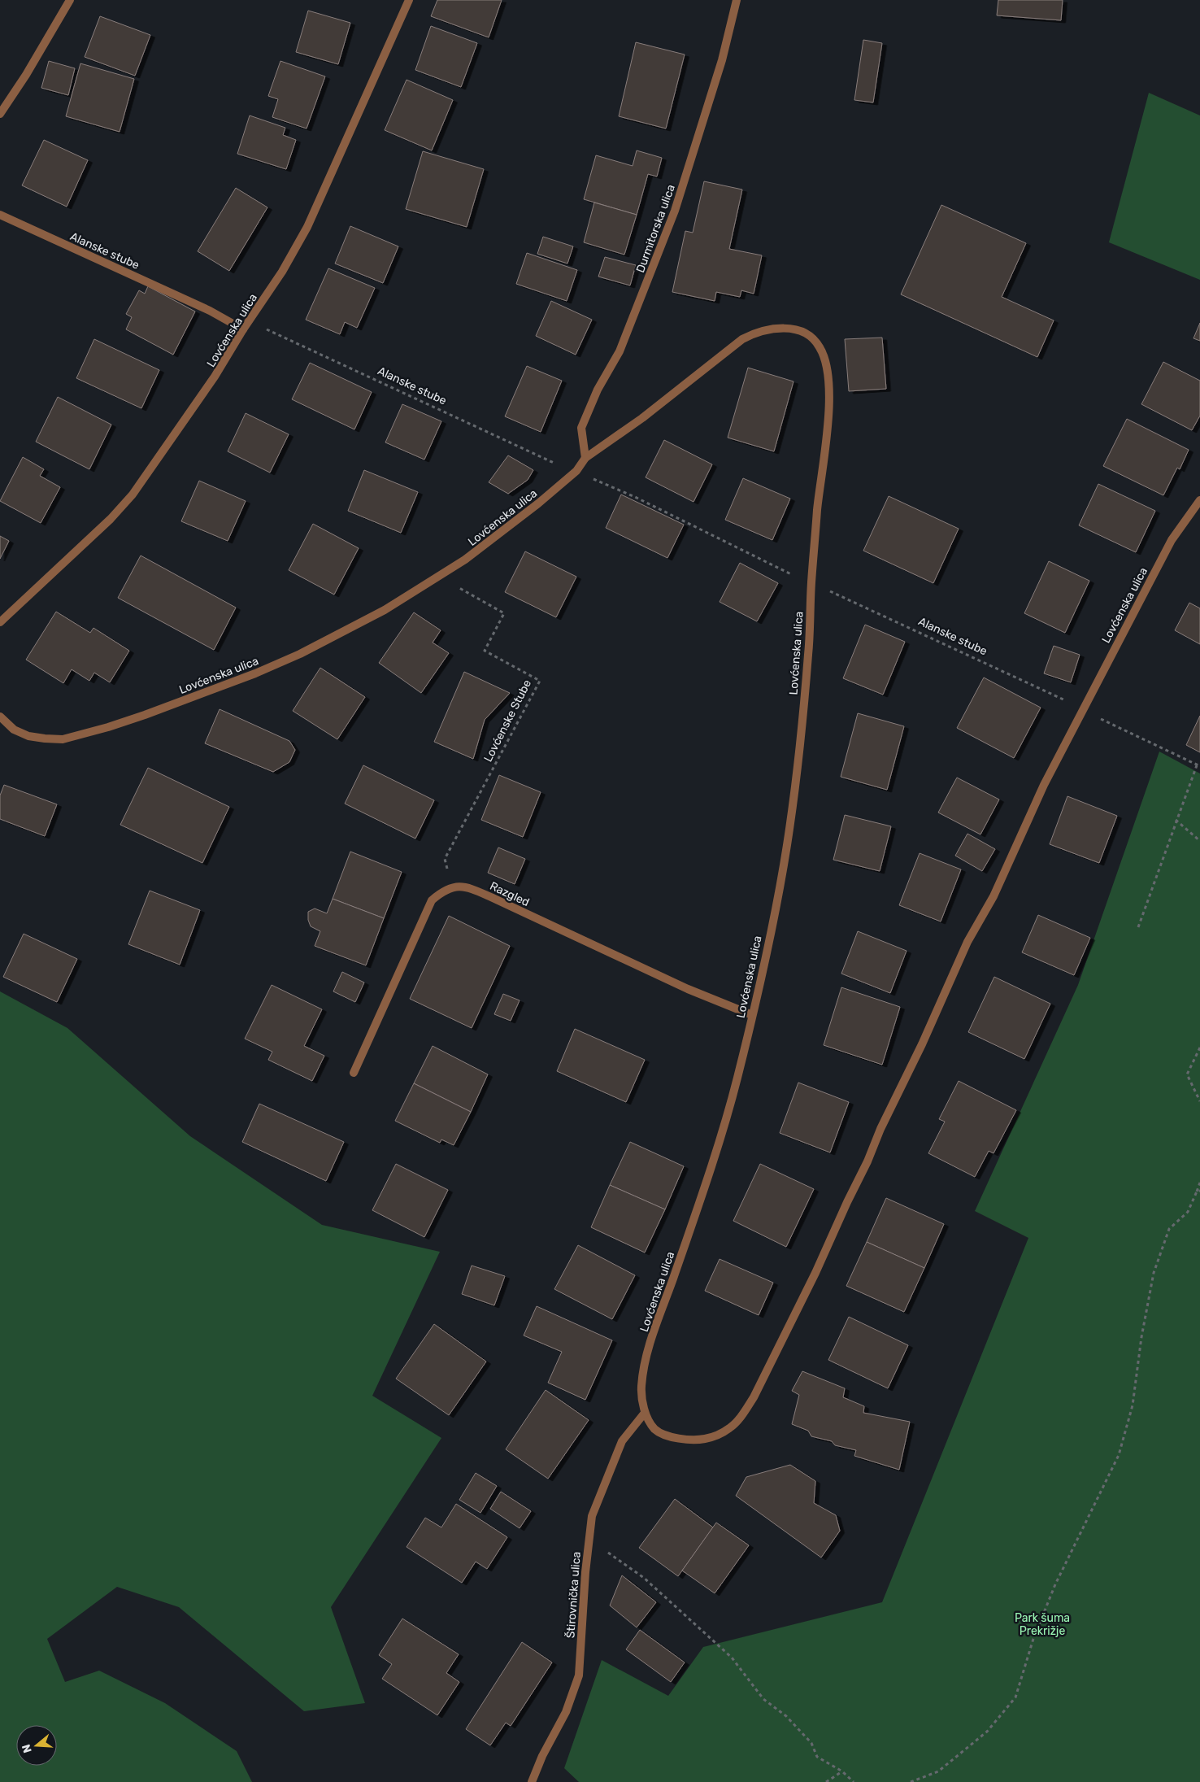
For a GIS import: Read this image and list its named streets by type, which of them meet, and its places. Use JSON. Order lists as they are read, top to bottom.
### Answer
{
  "streets": {
    "street": [
      "Durmitorska ulica",
      "Alanske stube",
      "Lovćenska ulica",
      "Razgled",
      "Štirovnička ulica"
    ],
    "path": ["Lovćenske Stube"]
  },
  "crossings": [
    ["Durmitorska ulica", "Lovćenska ulica"],
    ["Alanske stube", "Lovćenska ulica"],
    ["Lovćenska ulica", "Lovćenske Stube"],
    ["Lovćenska ulica", "Razgled"],
    ["Lovćenska ulica", "Štirovnička ulica"],
    ["Lovćenske Stube", "Razgled"]
  ],
  "parks": ["Park šuma Prekrižje"],
  "north": "left"
}
